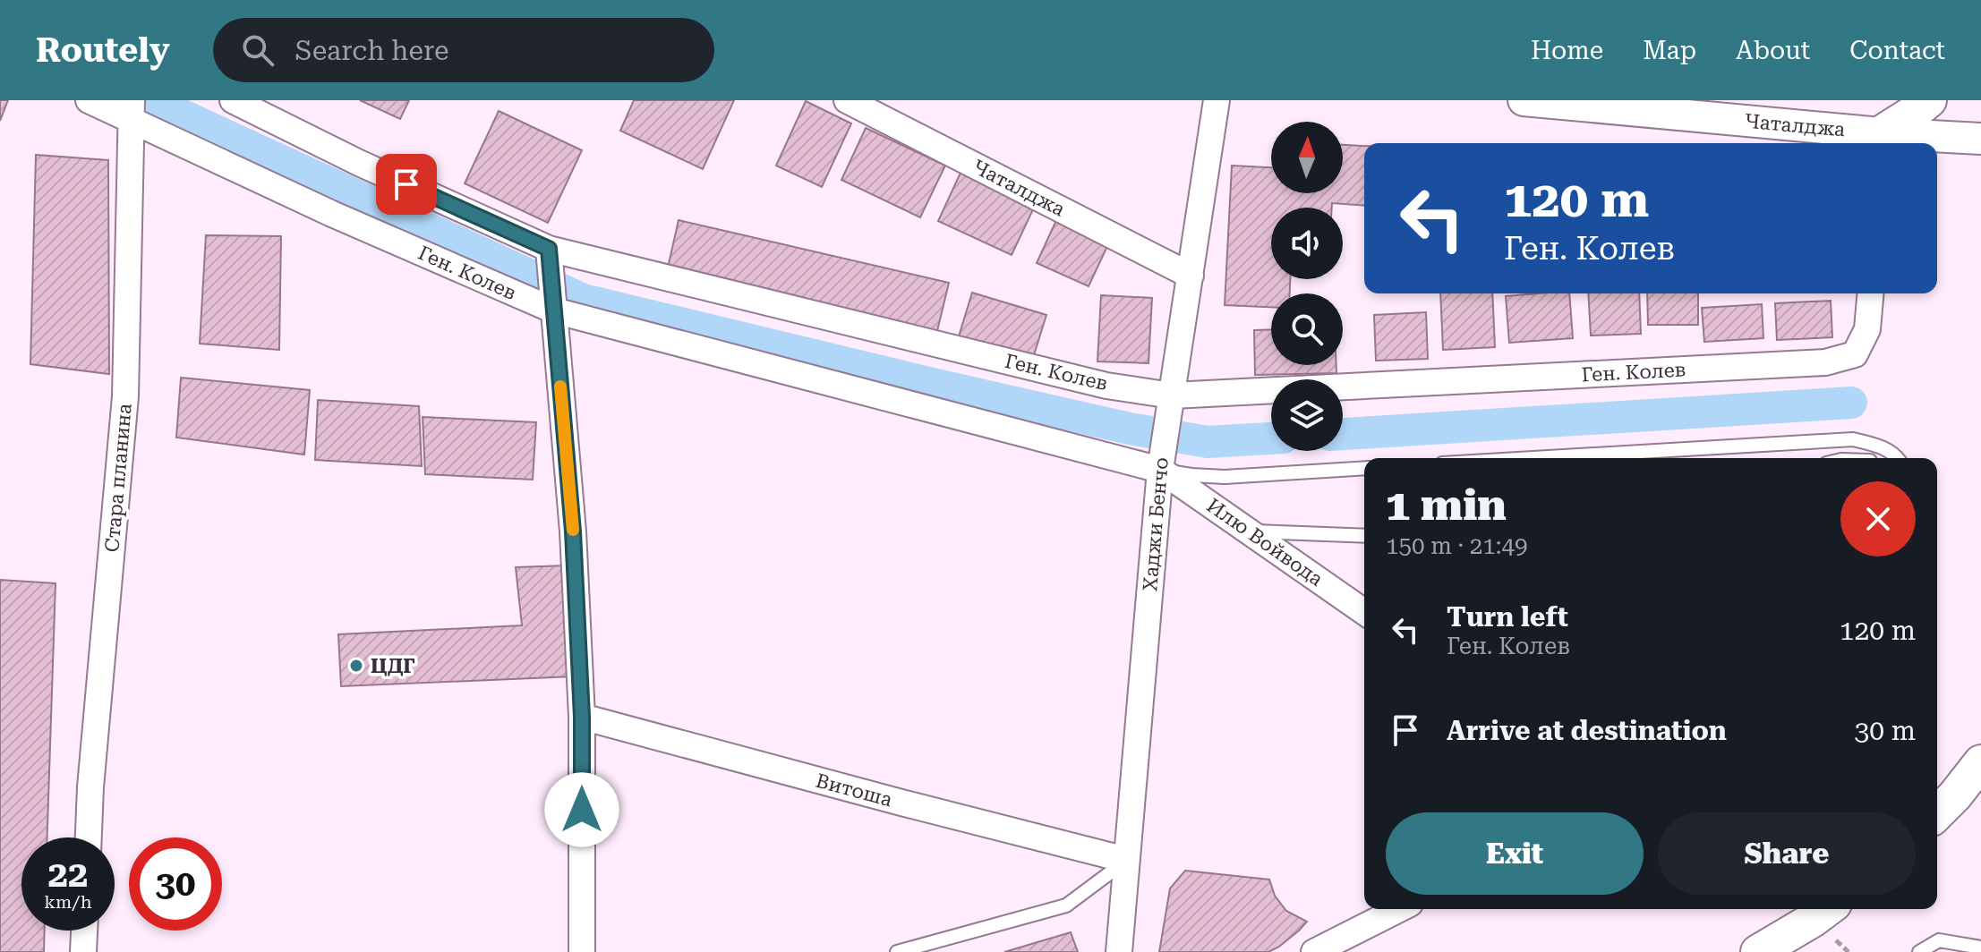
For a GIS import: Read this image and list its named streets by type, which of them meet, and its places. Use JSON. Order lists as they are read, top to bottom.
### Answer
{
  "streets": {
    "street": [
      "Чаталджа",
      "Ген. Колев",
      "Стара планина",
      "Хаджи Бенчо",
      "Илю Войвода",
      "Витоша"
    ]
  },
  "crossings": [
    ["Чаталджа", "Хаджи Бенчо"],
    ["Ген. Колев", "Стара планина"],
    ["Ген. Колев", "Хаджи Бенчо"],
    ["Ген. Колев", "Илю Войвода"],
    ["Хаджи Бенчо", "Илю Войвода"],
    ["Хаджи Бенчо", "Витоша"]
  ],
  "places": ["ЦДГ"],
  "north": "top",
  "page": {
    "header": "Routely",
    "search": "Search here",
    "nav": [
      "Home",
      "Map",
      "About",
      "Contact"
    ],
    "turn": ["120 m", "Ген. Колев"],
    "heading": ["1 min", "150 m · 21:49"],
    "list": [
      {
        "name": "Turn left",
        "note": "Ген. Колев",
        "value": "120 m"
      },
      {
        "name": "Arrive at destination",
        "value": "30 m"
      }
    ],
    "buttons": ["Exit", "Share"],
    "speed": "22 km/h",
    "limit": "30"
  }
}
